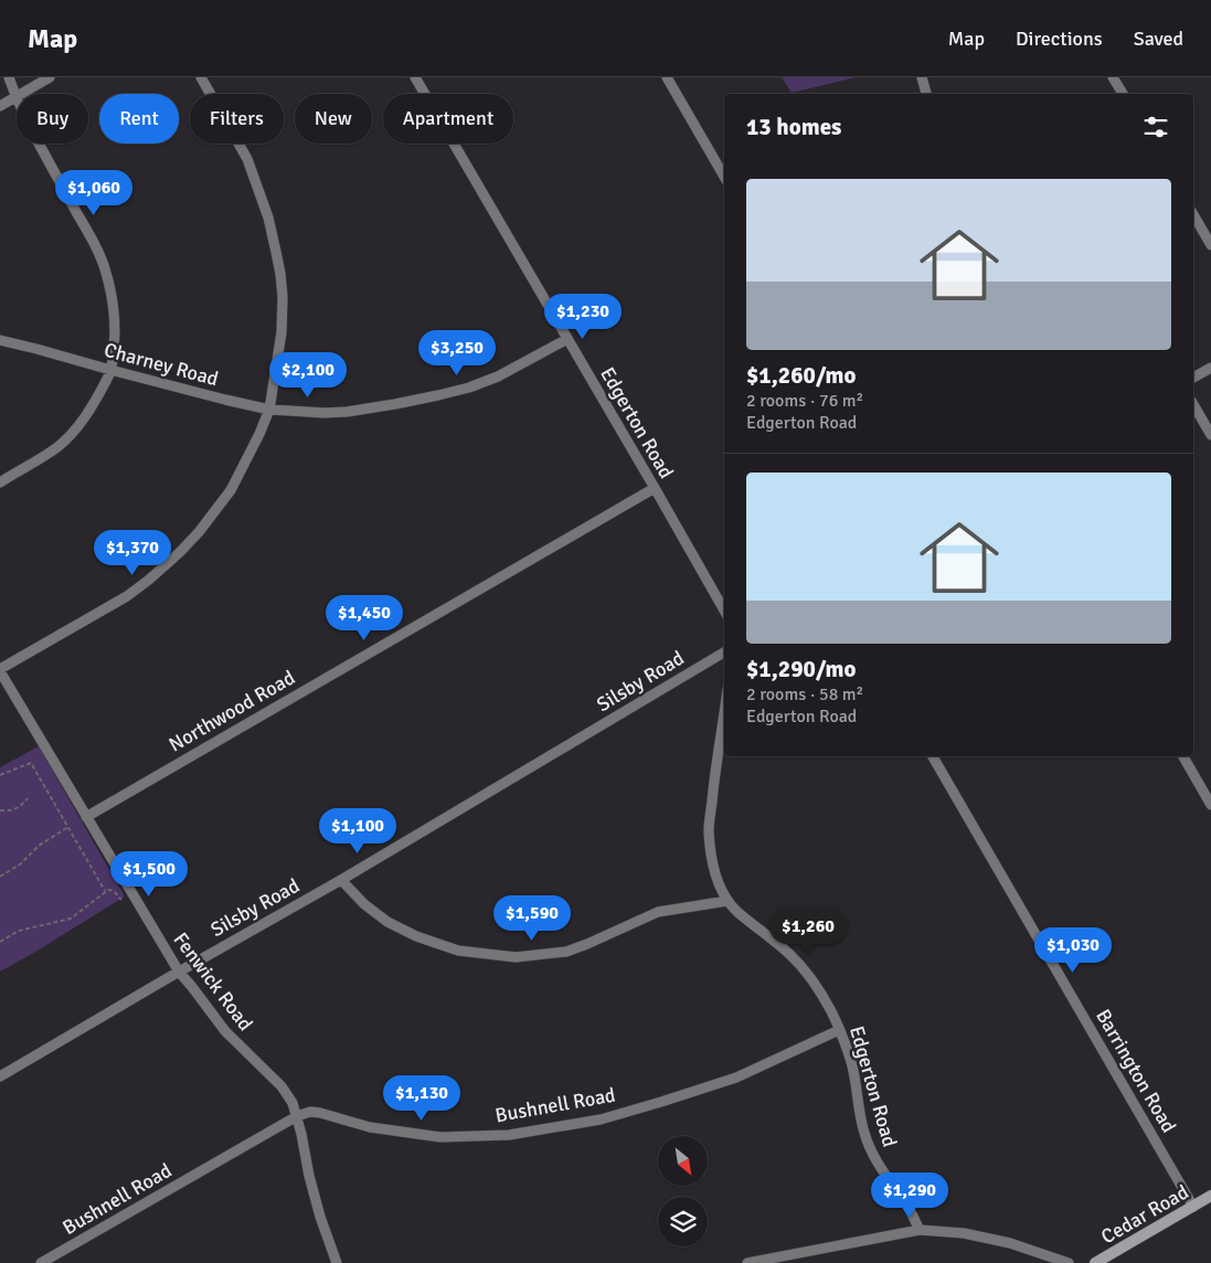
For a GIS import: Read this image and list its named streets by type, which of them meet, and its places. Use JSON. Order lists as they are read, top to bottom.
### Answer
{
  "streets": {
    "main road": ["Cedar Road"],
    "street": [
      "Charney Road",
      "Edgerton Road",
      "Silsby Road",
      "Northwood Road",
      "Fenwick Road",
      "Barrington Road",
      "Bushnell Road"
    ]
  },
  "crossings": [
    ["Charney Road", "Edgerton Road"],
    ["Edgerton Road", "Northwood Road"],
    ["Edgerton Road", "Bushnell Road"],
    ["Silsby Road", "Fenwick Road"],
    ["Northwood Road", "Fenwick Road"],
    ["Fenwick Road", "Bushnell Road"],
    ["Barrington Road", "Cedar Road"]
  ],
  "north": "bottom right",
  "page": {
    "header": "Map",
    "nav": ["Map", "Directions", "Saved"],
    "chip": [
      "Buy",
      "Rent",
      "Filters",
      "New",
      "Apartment"
    ],
    "heading": "13 homes",
    "list": [
      {
        "name": "$1,260/mo",
        "note": "2 rooms · 76 m² · Edgerton Road"
      },
      {
        "name": "$1,290/mo",
        "note": "2 rooms · 58 m² · Edgerton Road"
      }
    ],
    "price": [
      "$1,060",
      "$1,230",
      "$3,250",
      "$2,100",
      "$1,370",
      "$1,450",
      "$1,100",
      "$1,500",
      "$1,590",
      "$1,260",
      "$1,030",
      "$1,130",
      "$1,290"
    ]
  }
}
